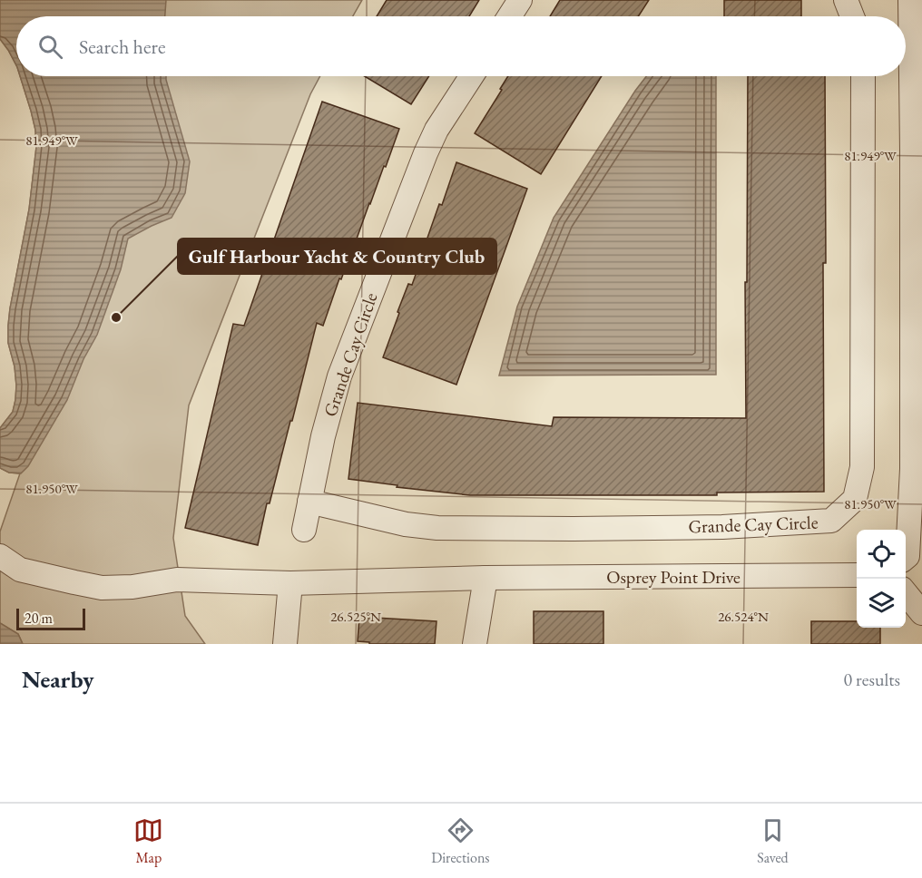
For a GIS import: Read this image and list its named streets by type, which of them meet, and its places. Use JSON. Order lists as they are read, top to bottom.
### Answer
{
  "streets": {
    "street": ["Grande Cay Circle", "Osprey Point Drive"]
  },
  "places": ["Gulf Harbour Yacht & Country Club"],
  "scale_bar": "20 m",
  "page": {
    "search": "Search here",
    "scale": "20 m",
    "heading": ["Nearby", "0 results"],
    "nav": ["Map", "Directions", "Saved"]
  },
  "coordinates": [
    "81.949°W",
    "81.950°W",
    "26.525°N",
    "26.524°N"
  ]
}
